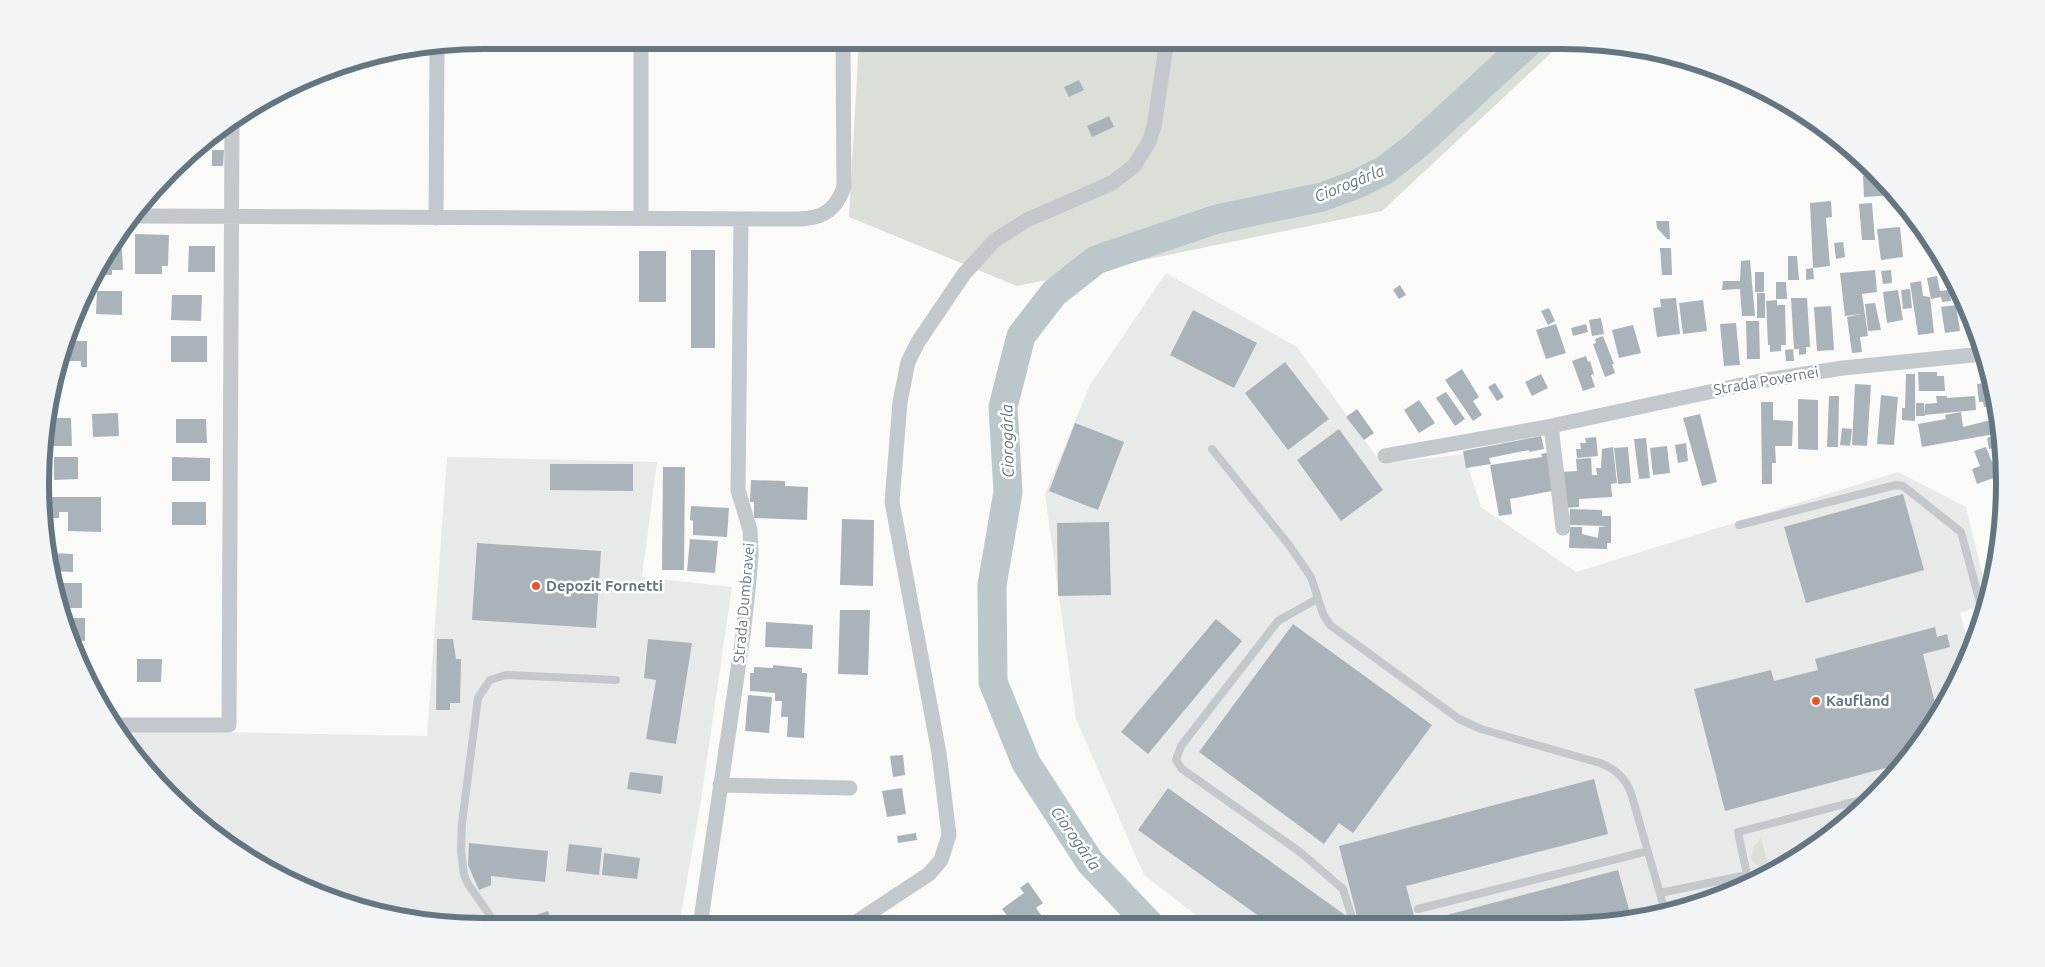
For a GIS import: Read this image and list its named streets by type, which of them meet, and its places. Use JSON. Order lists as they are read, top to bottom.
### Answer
{
  "streets": {
    "street": ["Strada Povernei", "Strada Dumbravei"]
  },
  "water": ["Ciorogârla"],
  "places": ["Depozit Fornetti", "Kaufland"]
}
